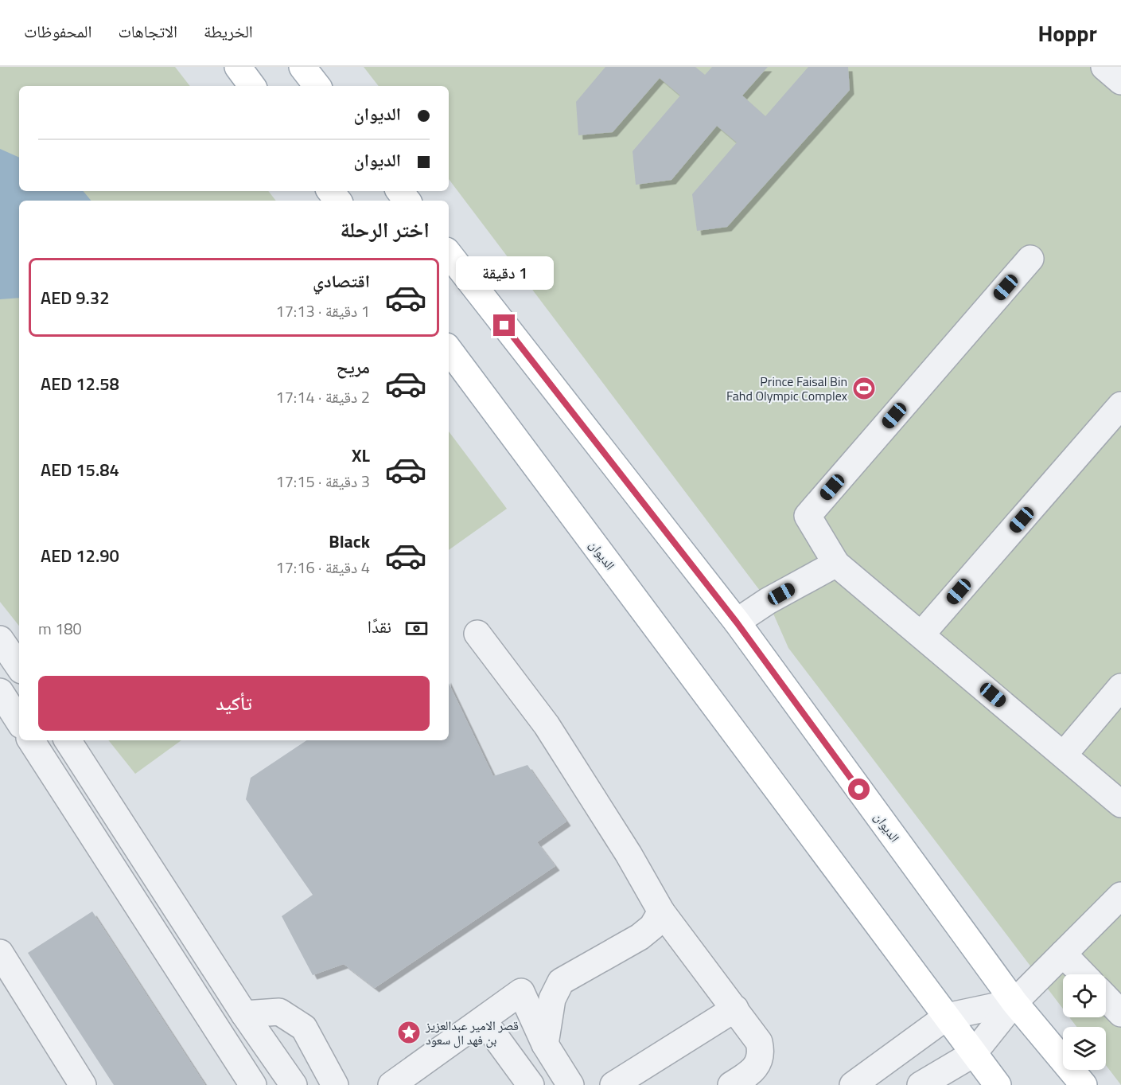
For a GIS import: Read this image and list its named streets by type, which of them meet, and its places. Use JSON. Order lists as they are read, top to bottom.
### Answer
{
  "streets": {
    "main road": ["الديوان"]
  },
  "places": {
    "sports": ["Prince Faisal Bin Fahd Olympic Complex"],
    "place": ["قصر الامير عبدالعزيز بن فهد ال سعود"]
  },
  "page": {
    "header": "Hoppr",
    "nav": ["الخريطة", "الاتجاهات", "المحفوظات"],
    "banner": ["الديوان", "الديوان"],
    "heading": "اختر الرحلة",
    "bubble": "1 دقيقة",
    "list": [
      {
        "name": "اقتصادي",
        "note": "1 دقيقة · 17:13",
        "value": "AED 9.32"
      },
      {
        "name": "مريح",
        "note": "2 دقيقة · 17:14",
        "value": "AED 12.58"
      },
      {
        "name": "XL",
        "note": "3 دقيقة · 17:15",
        "value": "AED 15.84"
      },
      {
        "name": "Black",
        "note": "4 دقيقة · 17:16",
        "value": "AED 12.90"
      }
    ],
    "pay": ["نقدًا", "180 m"],
    "buttons": "تأكيد"
  }
}
